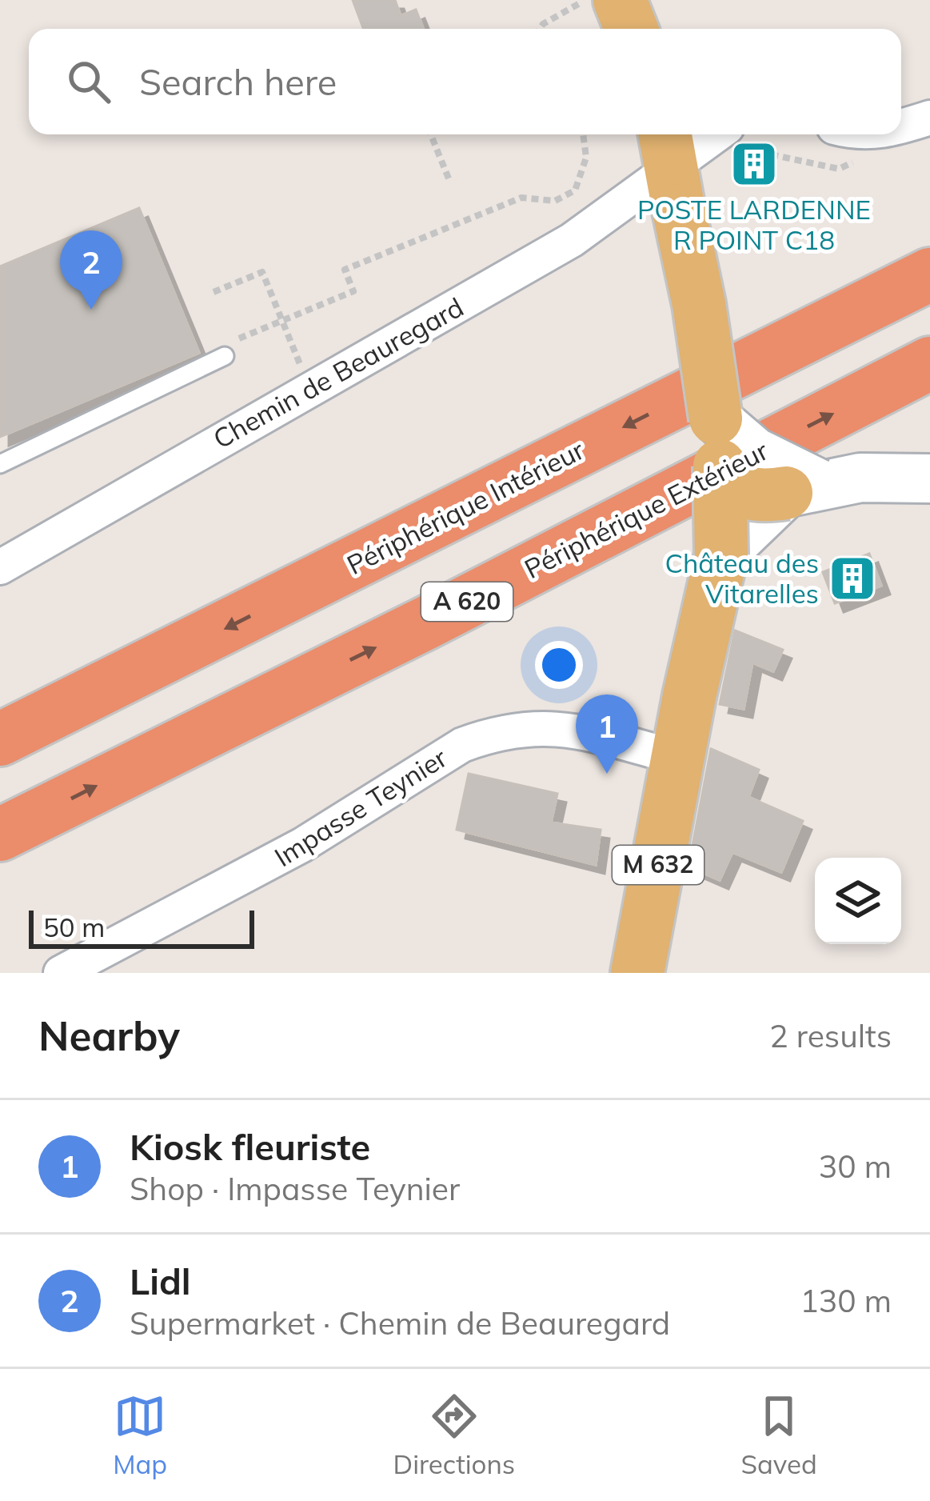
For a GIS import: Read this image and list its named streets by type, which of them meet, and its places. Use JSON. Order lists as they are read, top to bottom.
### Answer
{
  "streets": {
    "highway": ["Périphérique Intérieur", "Périphérique Extérieur", "A 620"],
    "main road": ["M 632"],
    "street": ["Chemin de Beauregard", "Impasse Teynier"]
  },
  "crossings": [
    ["Impasse Teynier", "M 632"]
  ],
  "one_way": ["Périphérique Intérieur", "Périphérique Extérieur"],
  "places": {
    "building": ["POSTE LARDENNE R POINT C18", "Château des Vitarelles"]
  },
  "scale_bar": "50 m",
  "page": {
    "search": "Search here",
    "pins": ["2", "1"],
    "scale": "50 m",
    "heading": ["Nearby", "2 results"],
    "list": [
      {
        "mark": "1",
        "name": "Kiosk fleuriste",
        "note": "Shop · Impasse Teynier",
        "value": "30 m"
      },
      {
        "mark": "2",
        "name": "Lidl",
        "note": "Supermarket · Chemin de Beauregard",
        "value": "130 m"
      }
    ],
    "nav": ["Map", "Directions", "Saved"]
  }
}
